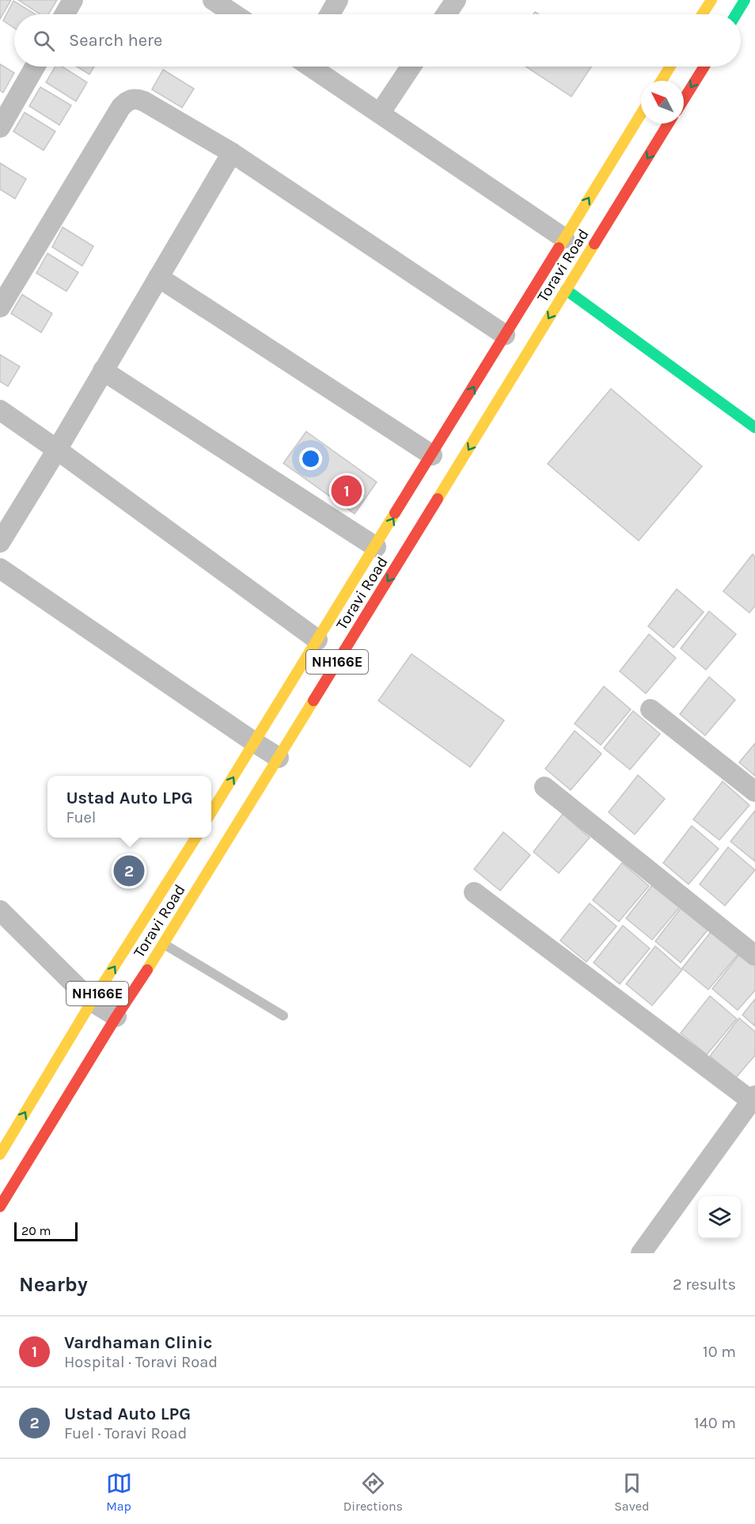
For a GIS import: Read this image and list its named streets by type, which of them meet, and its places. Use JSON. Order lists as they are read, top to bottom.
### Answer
{
  "streets": {
    "main road": ["Toravi Road", "NH166E"]
  },
  "scale_bar": "20 m",
  "north": "top left",
  "page": {
    "search": "Search here",
    "pins": ["1", "2"],
    "popup": ["Ustad Auto LPG", "Fuel"],
    "scale": "20 m",
    "heading": ["Nearby", "2 results"],
    "list": [
      {
        "mark": "1",
        "name": "Vardhaman Clinic",
        "note": "Hospital · Toravi Road",
        "value": "10 m"
      },
      {
        "mark": "2",
        "name": "Ustad Auto LPG",
        "note": "Fuel · Toravi Road",
        "value": "140 m"
      }
    ],
    "nav": ["Map", "Directions", "Saved"]
  }
}
